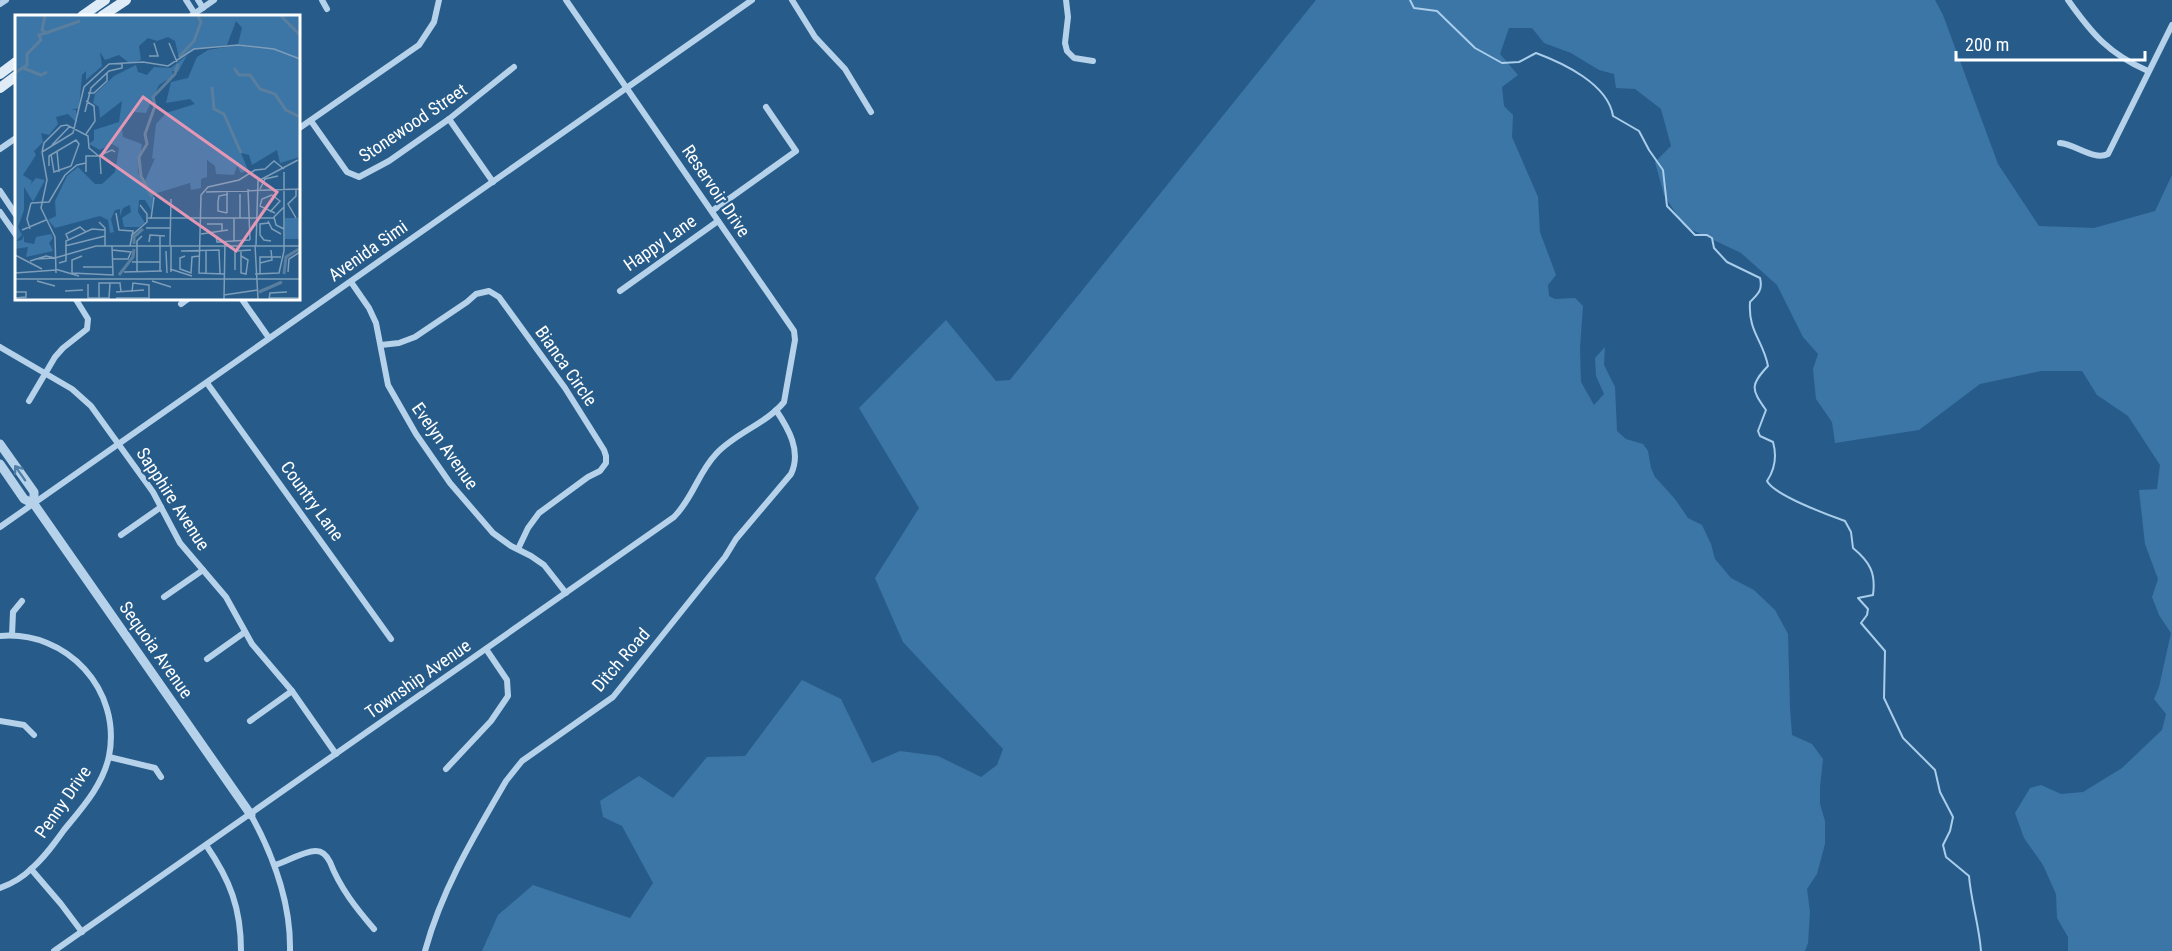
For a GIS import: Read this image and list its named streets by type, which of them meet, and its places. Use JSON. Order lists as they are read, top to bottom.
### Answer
{
  "streets": {
    "street": [
      "Stonewood Street",
      "Reservoir Drive",
      "Happy Lane",
      "Avenida Simi",
      "Bianca Circle",
      "Evelyn Avenue",
      "Sapphire Avenue",
      "Country Lane",
      "Sequoia Avenue",
      "Ditch Road",
      "Township Avenue",
      "Penny Drive"
    ]
  },
  "crossings": [
    ["Reservoir Drive", "Happy Lane"],
    ["Reservoir Drive", "Avenida Simi"],
    ["Reservoir Drive", "Ditch Road"],
    ["Reservoir Drive", "Township Avenue"],
    ["Avenida Simi", "Evelyn Avenue"],
    ["Avenida Simi", "Sapphire Avenue"],
    ["Avenida Simi", "Country Lane"],
    ["Avenida Simi", "Sequoia Avenue"],
    ["Bianca Circle", "Evelyn Avenue"],
    ["Evelyn Avenue", "Township Avenue"],
    ["Sapphire Avenue", "Township Avenue"],
    ["Sequoia Avenue", "Township Avenue"],
    ["Ditch Road", "Township Avenue"]
  ],
  "scale_bar": "200 m"
}
